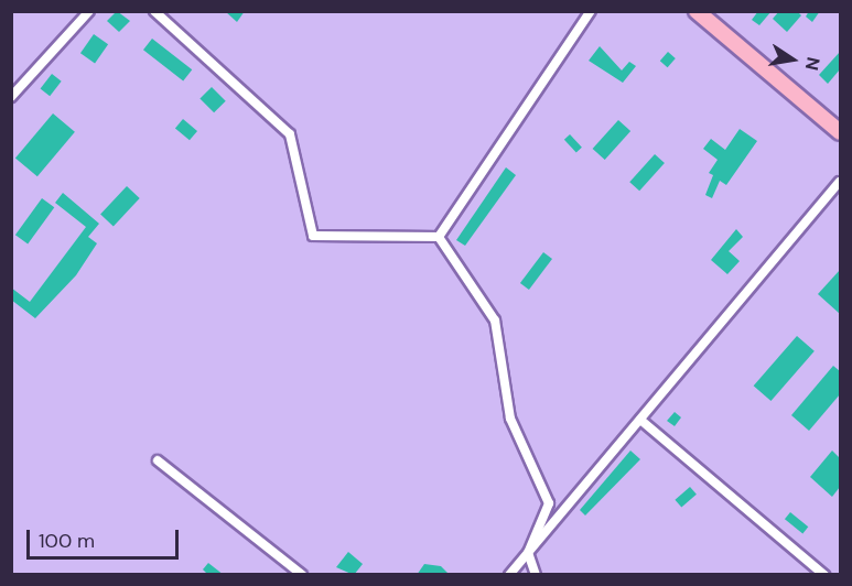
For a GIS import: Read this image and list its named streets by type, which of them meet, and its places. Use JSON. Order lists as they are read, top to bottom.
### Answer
{
  "scale_bar": "100 m",
  "north": "right"
}
